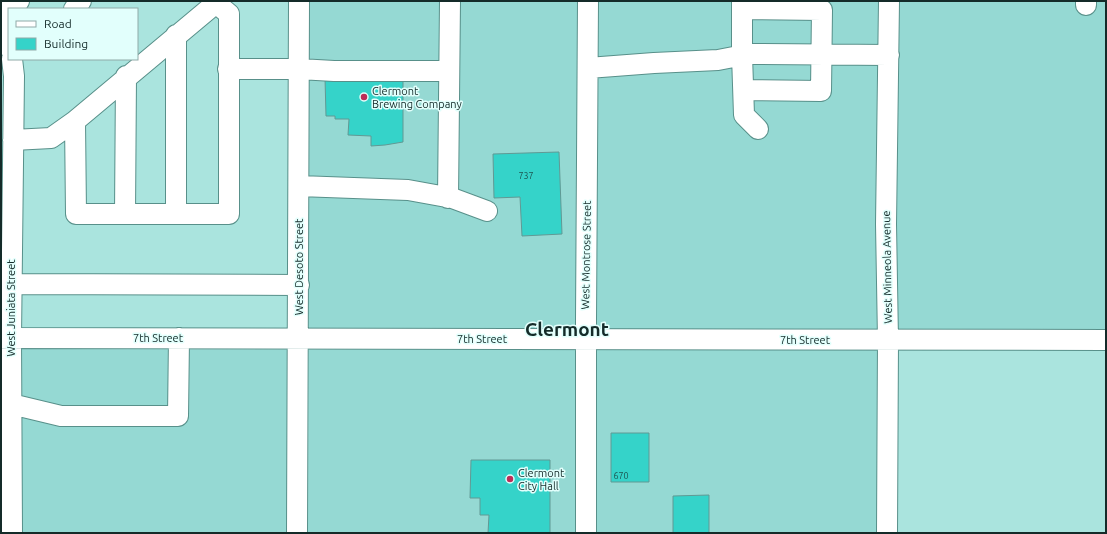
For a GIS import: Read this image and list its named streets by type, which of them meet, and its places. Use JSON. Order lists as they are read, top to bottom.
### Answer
{
  "streets": {
    "street": [
      "West Montrose Street",
      "West Desoto Street",
      "West Minneola Avenue",
      "West Juniata Street",
      "7th Street"
    ]
  },
  "crossings": [
    ["West Montrose Street", "7th Street"],
    ["West Desoto Street", "7th Street"],
    ["West Minneola Avenue", "7th Street"],
    ["West Juniata Street", "7th Street"]
  ],
  "districts": ["Clermont"],
  "places": ["Clermont Brewing Company", "Clermont City Hall"],
  "house_numbers": ["737", "670"],
  "legend": ["Road", "Building"]
}
